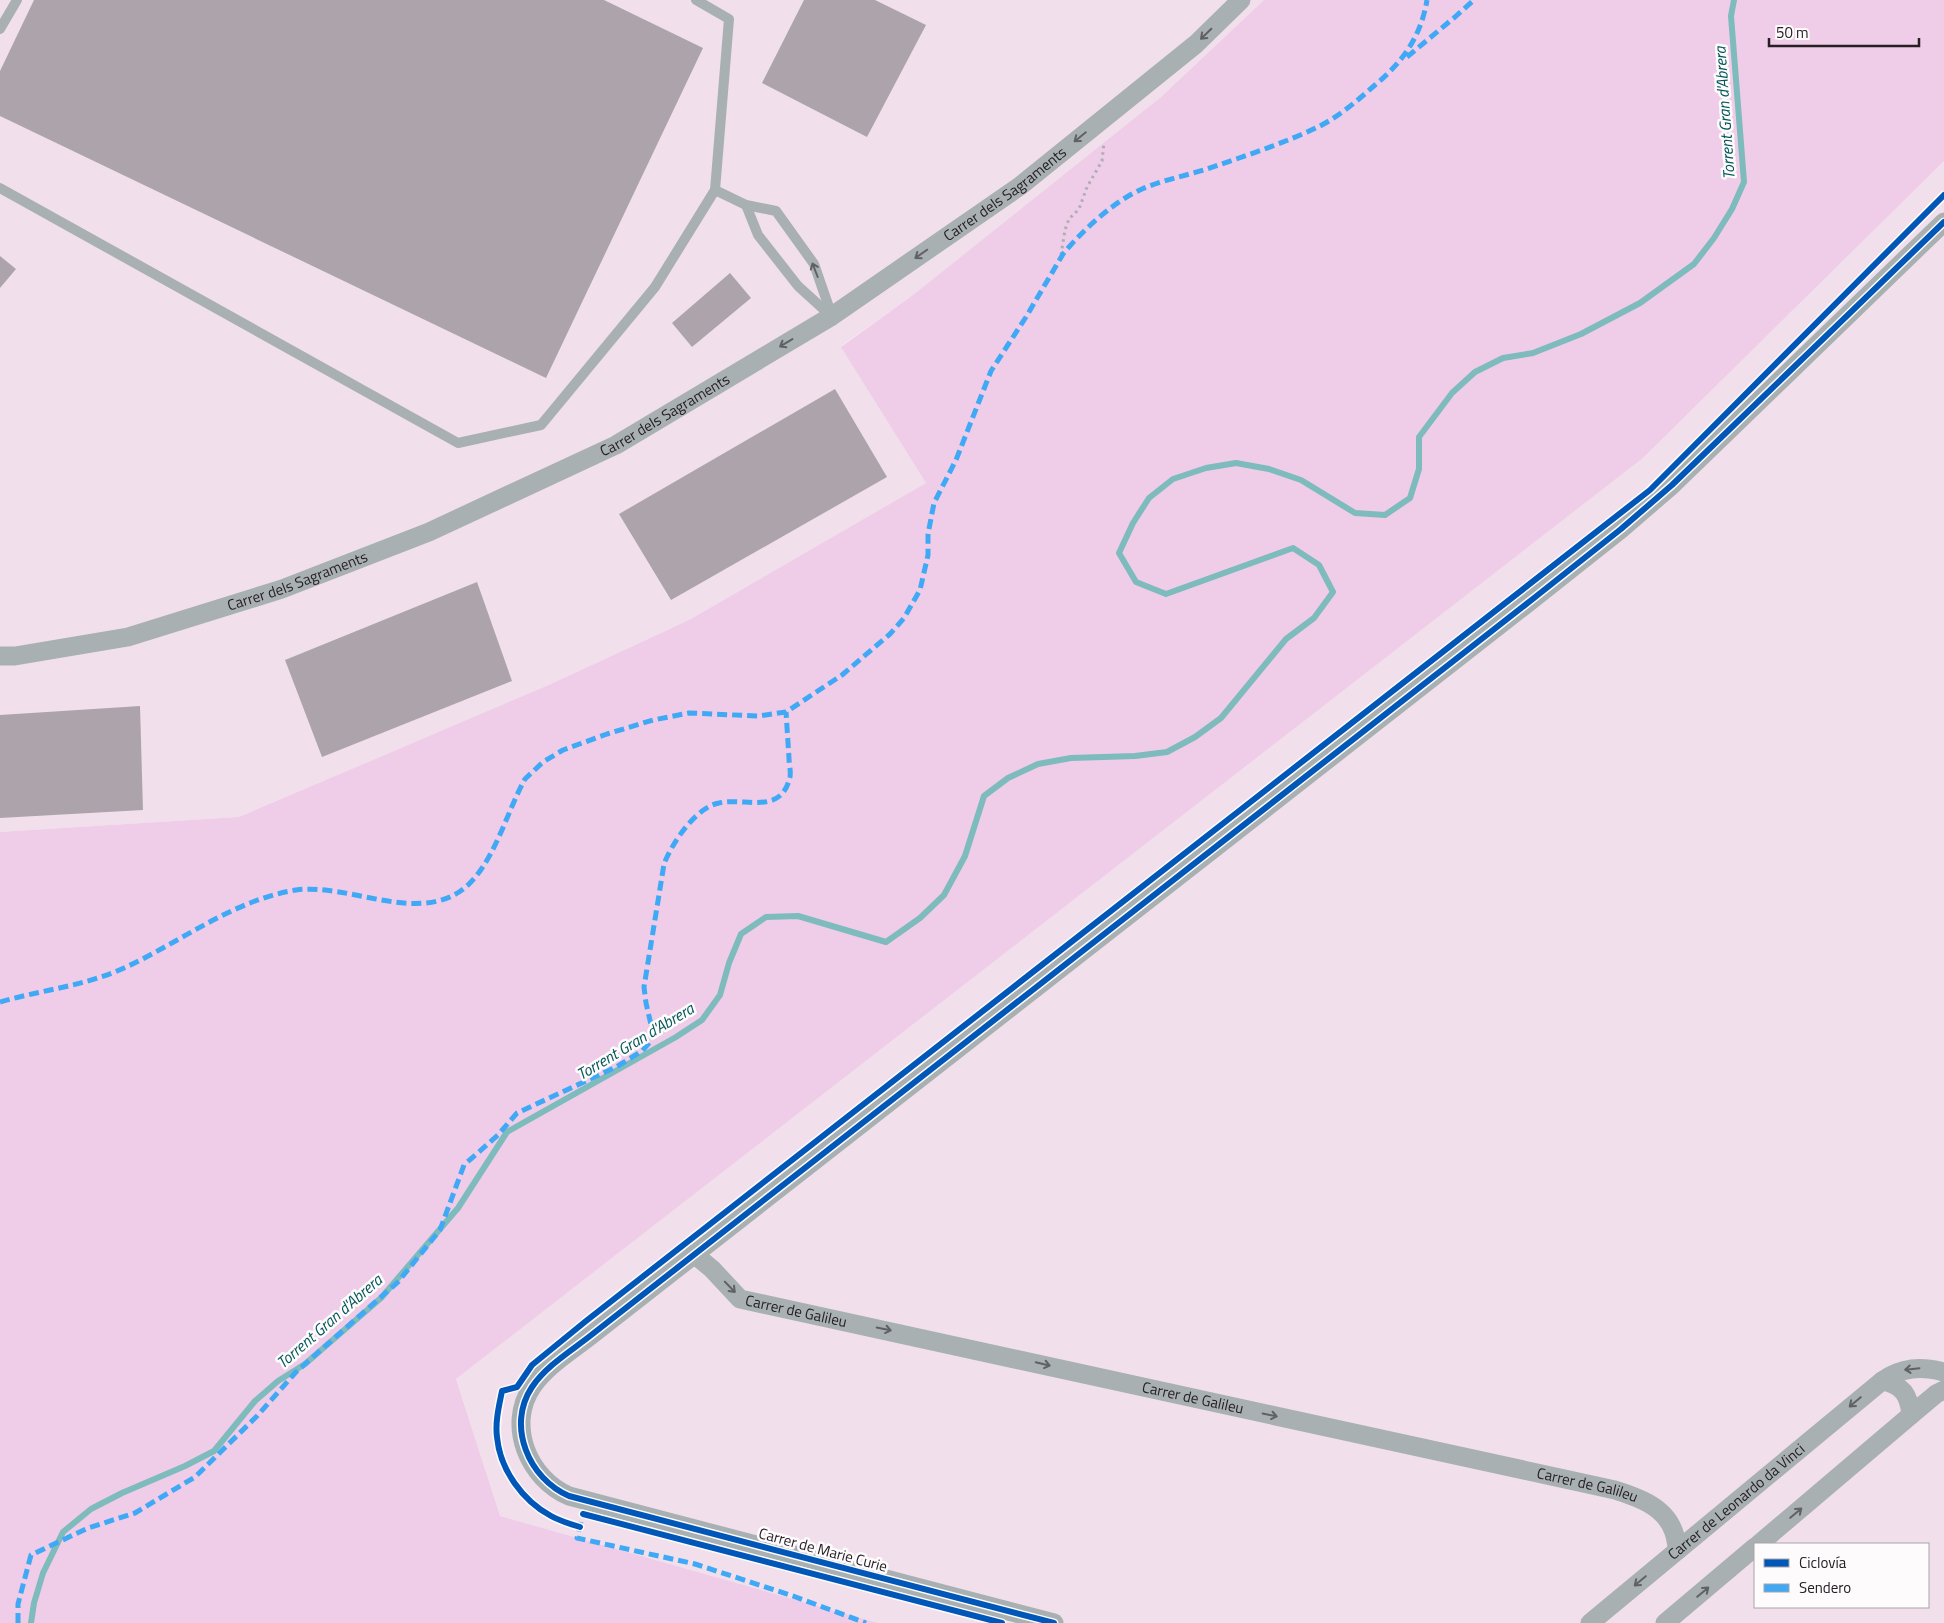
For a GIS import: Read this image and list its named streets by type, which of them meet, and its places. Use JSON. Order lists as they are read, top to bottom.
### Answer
{
  "streets": {
    "street": [
      "Carrer dels Sagraments",
      "Carrer de Galileu",
      "Carrer de Leonardo da Vinci",
      "Carrer de Marie Curie"
    ]
  },
  "crossings": [
    ["Carrer de Galileu", "Carrer de Leonardo da Vinci"],
    ["Carrer de Galileu", "Carrer de Marie Curie"]
  ],
  "one_way": ["Carrer dels Sagraments", "Carrer de Galileu"],
  "water": ["Torrent Gran d'Abrera"],
  "legend": ["Ciclovía", "Sendero"],
  "scale_bar": "50 m"
}
